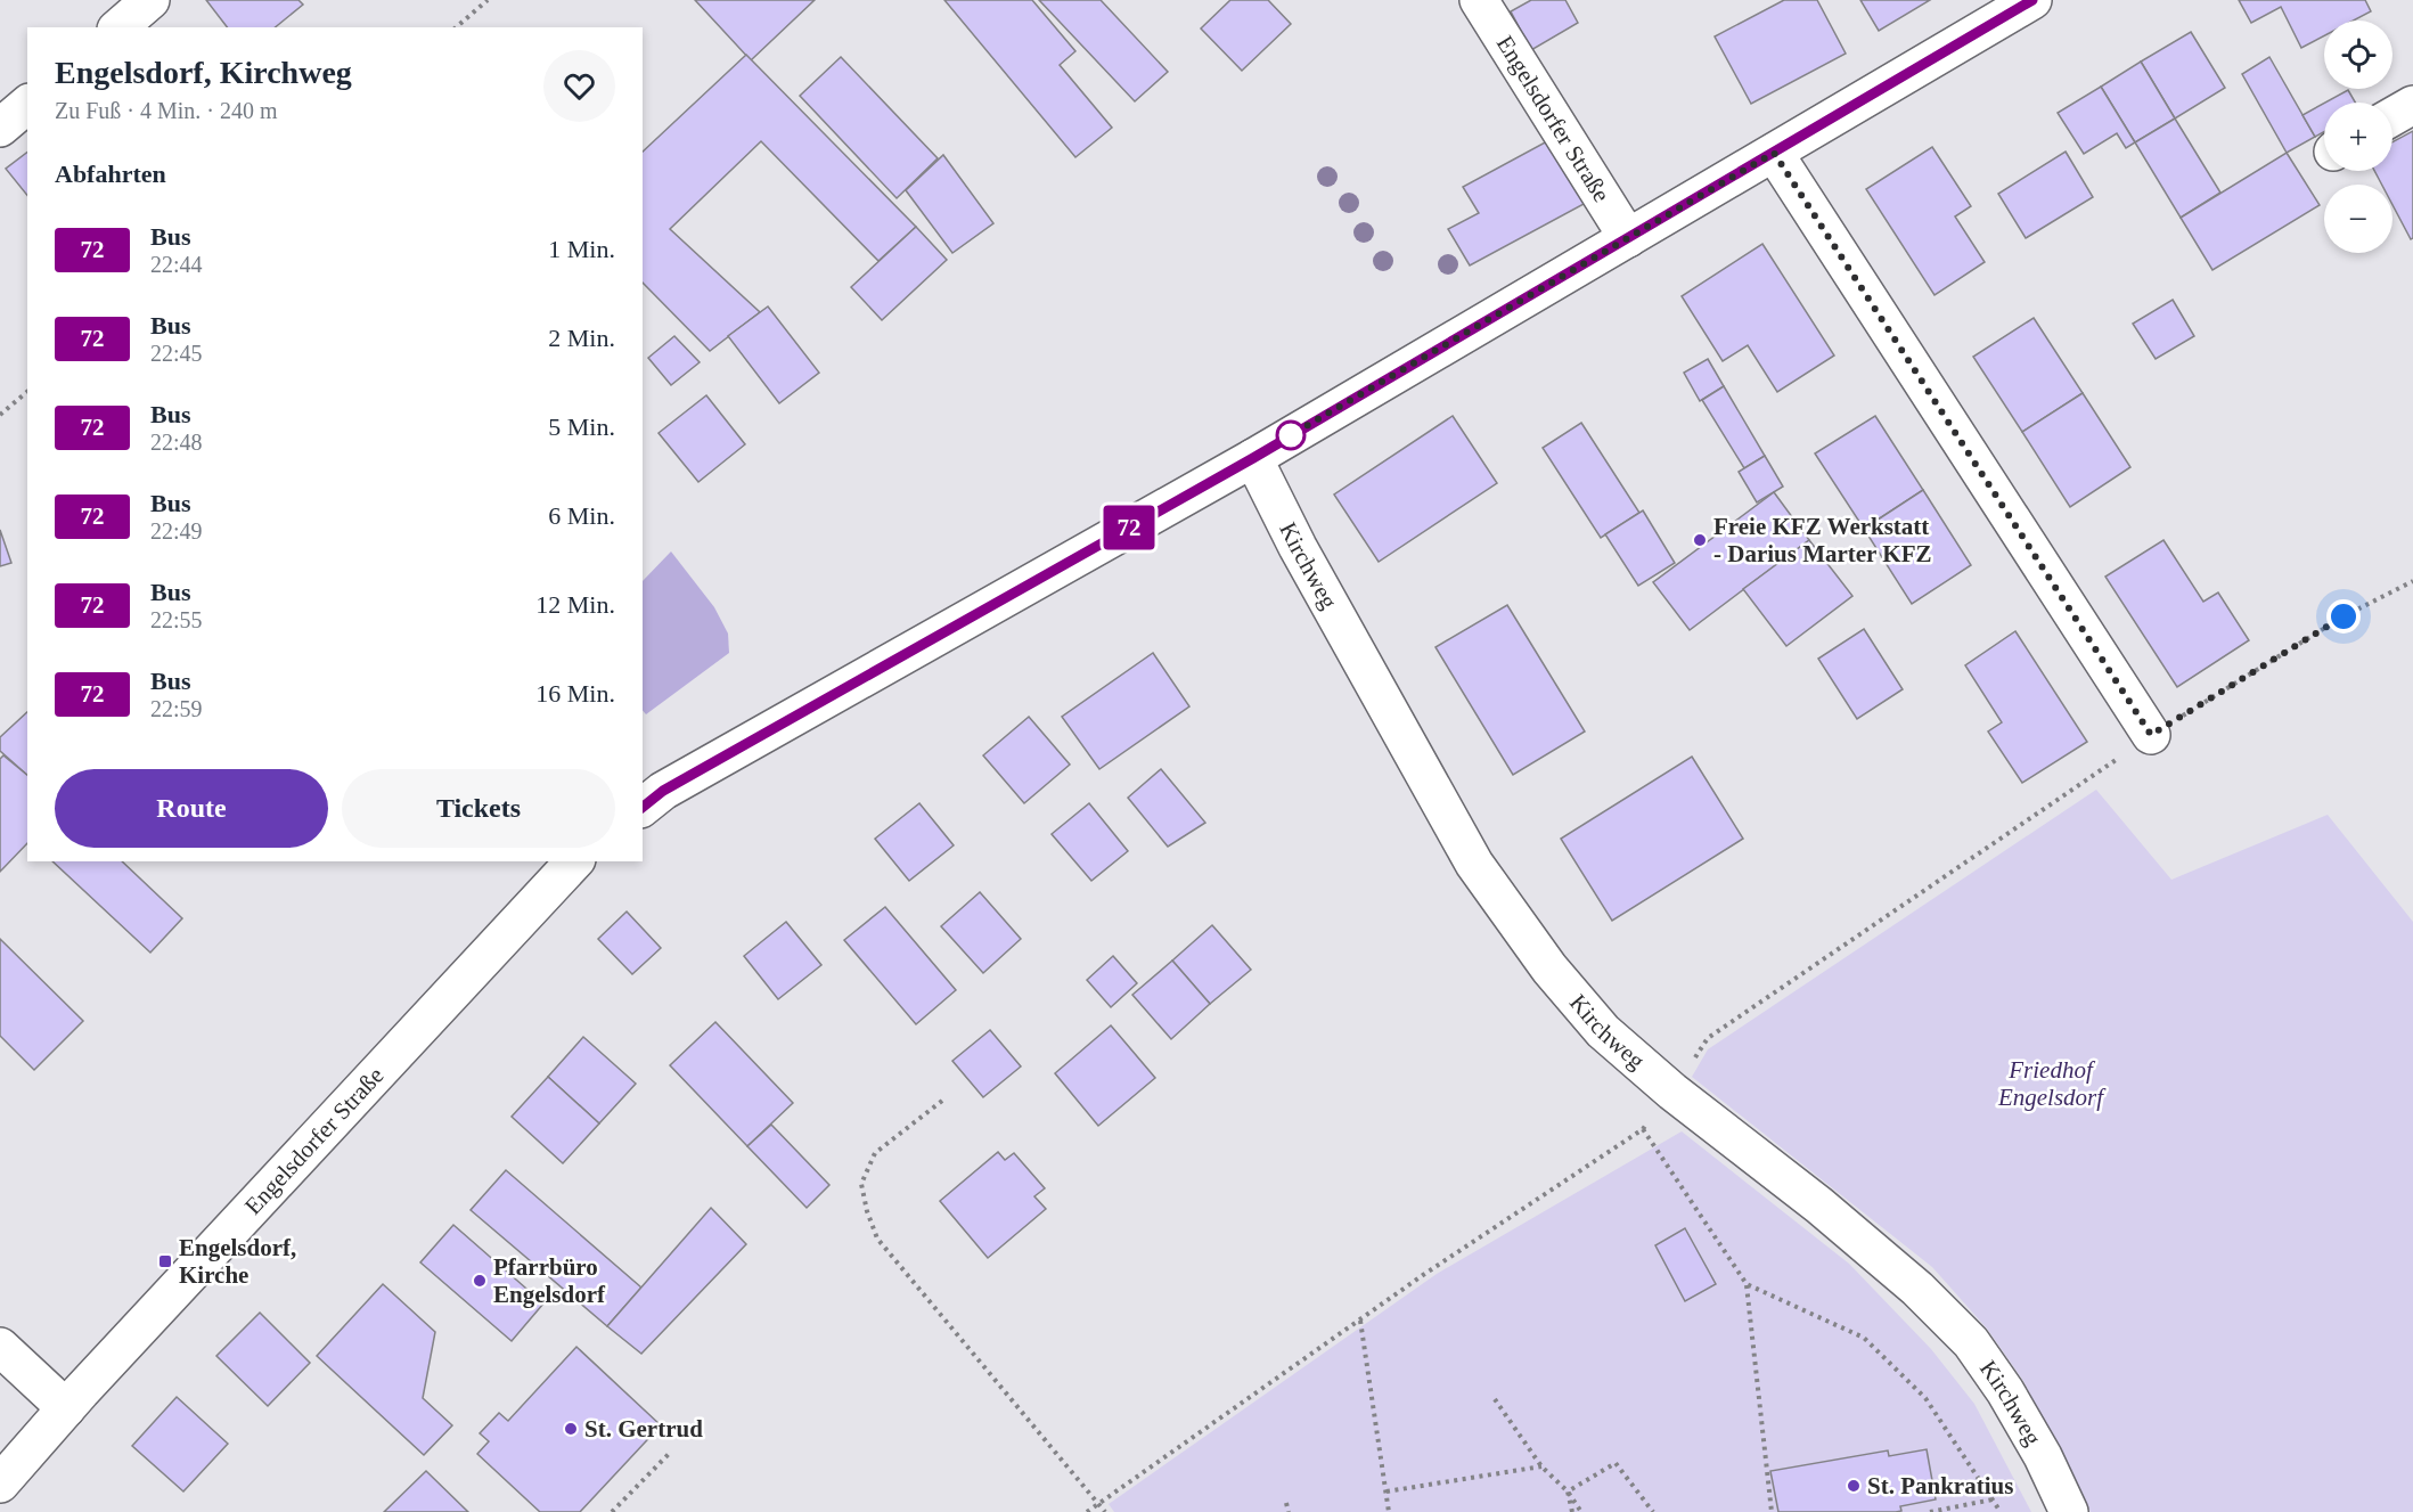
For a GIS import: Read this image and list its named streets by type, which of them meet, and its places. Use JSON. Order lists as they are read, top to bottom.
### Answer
{
  "streets": {
    "street": ["Engelsdorfer Straße", "Kirchweg"]
  },
  "parks": ["Friedhof Engelsdorf"],
  "places": {
    "other": [
      "Freie KFZ Werkstatt - Darius Marter KFZ",
      "Pfarrbüro Engelsdorf",
      "St. Gertrud",
      "St. Pankratius"
    ],
    "transit": ["Engelsdorf, Kirche"]
  },
  "lines": ["bus line 72"],
  "page": {
    "on_map": "72",
    "map_buttons": ["+", "−"],
    "heading": [
      ["Engelsdorf, Kirchweg", "Zu Fuß · 4 Min. · 240 m"],
      "Abfahrten"
    ],
    "list": [
      {
        "mark": "72",
        "name": "Bus",
        "note": "22:44",
        "value": "1 Min."
      },
      {
        "mark": "72",
        "name": "Bus",
        "note": "22:45",
        "value": "2 Min."
      },
      {
        "mark": "72",
        "name": "Bus",
        "note": "22:48",
        "value": "5 Min."
      },
      {
        "mark": "72",
        "name": "Bus",
        "note": "22:49",
        "value": "6 Min."
      },
      {
        "mark": "72",
        "name": "Bus",
        "note": "22:55",
        "value": "12 Min."
      },
      {
        "mark": "72",
        "name": "Bus",
        "note": "22:59",
        "value": "16 Min."
      }
    ],
    "buttons": ["Route", "Tickets"]
  }
}
